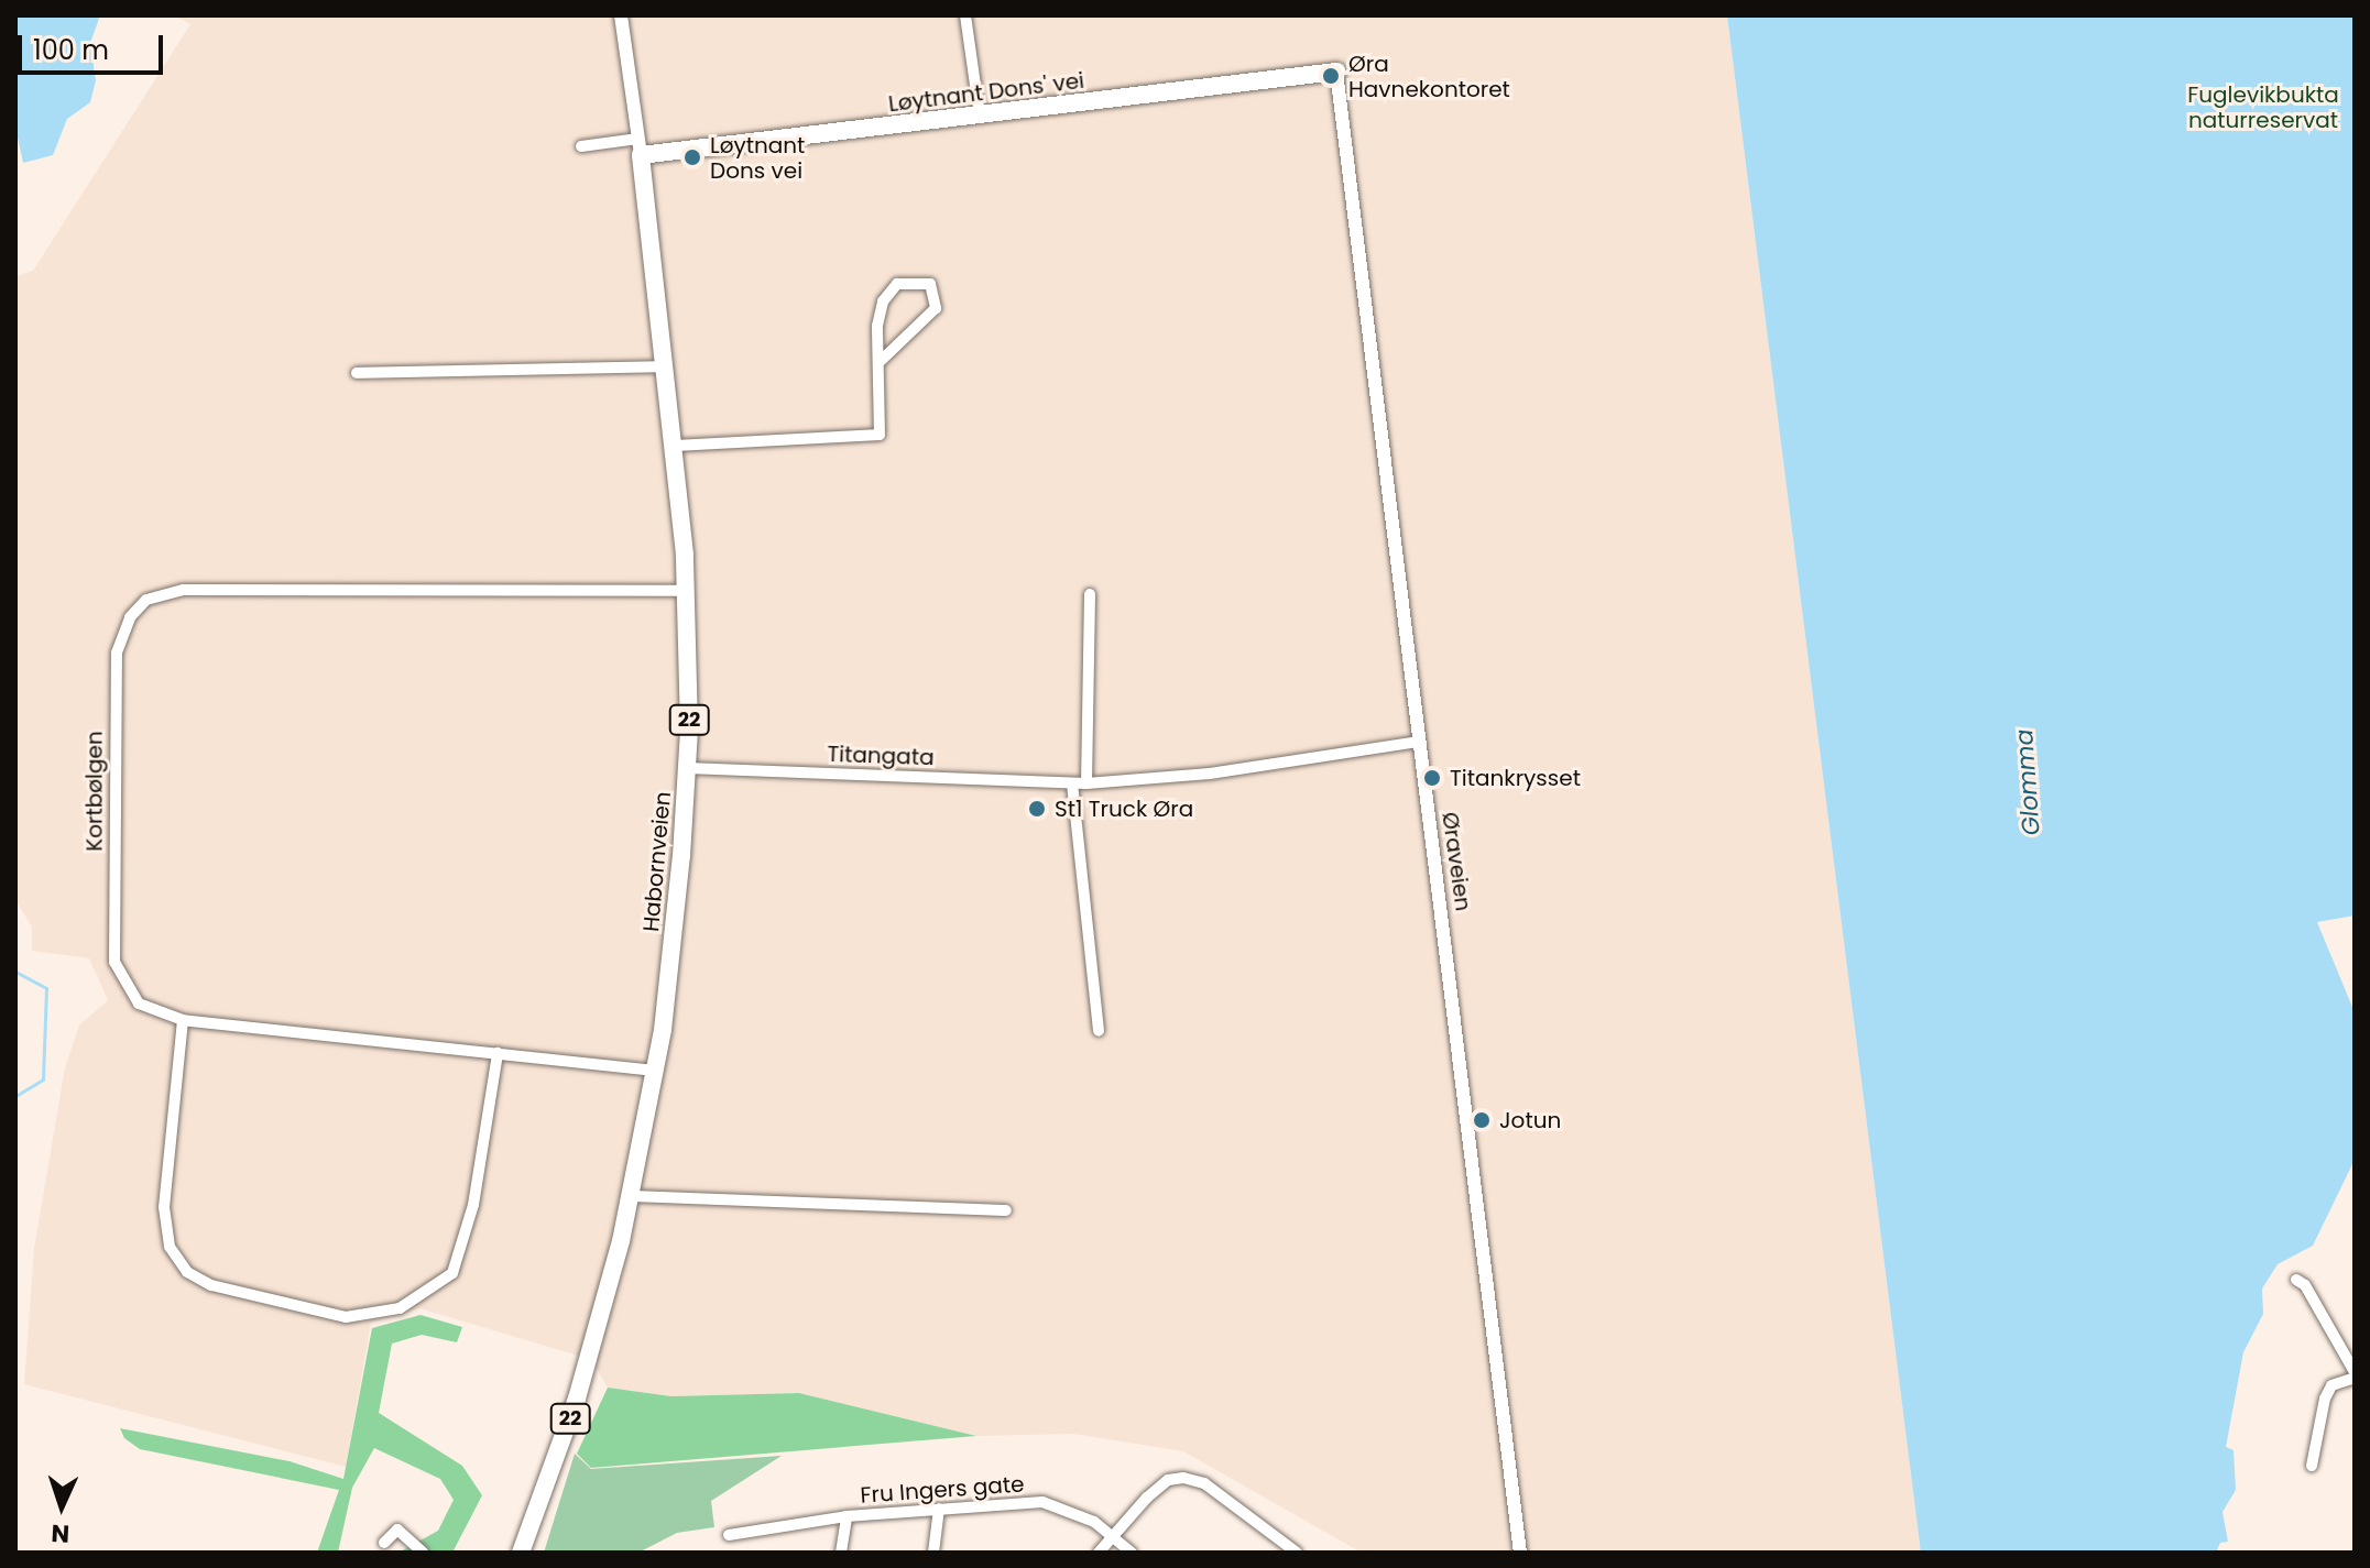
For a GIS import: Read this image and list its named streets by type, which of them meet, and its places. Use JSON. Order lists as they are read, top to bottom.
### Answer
{
  "streets": {
    "highway": ["Løytnant Dons' vei", "22", "Habornveien"],
    "street": [
      "Titangata",
      "Kortbølgen",
      "Øraveien",
      "Fru Ingers gate"
    ]
  },
  "crossings": [
    ["Løytnant Dons' vei", "Habornveien"],
    ["Løytnant Dons' vei", "Øraveien"],
    ["Titangata", "Habornveien"],
    ["Titangata", "Øraveien"],
    ["Kortbølgen", "Habornveien"]
  ],
  "water": ["Glomma"],
  "parks": ["Fuglevikbukta naturreservat"],
  "places": [
    "Øra Havnekontoret",
    "Løytnant Dons vei",
    "Titankrysset",
    "St1 Truck Øra",
    "Jotun"
  ],
  "scale_bar": "100 m",
  "north": "bottom"
}
